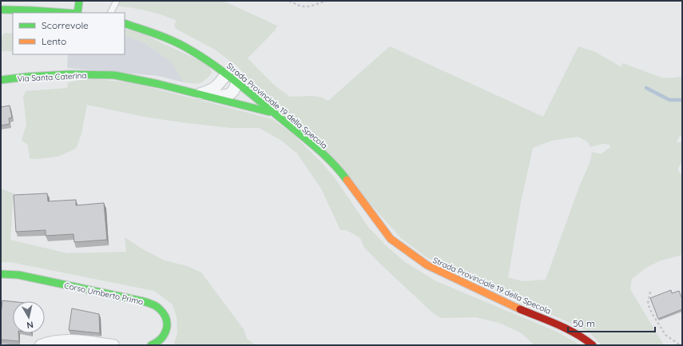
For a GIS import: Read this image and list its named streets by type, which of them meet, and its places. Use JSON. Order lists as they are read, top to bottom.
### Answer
{
  "streets": {
    "main road": ["Via Santa Caterina", "Strada Provinciale 19 della Specola", "Corso Umberto Primo"]
  },
  "crossings": [
    ["Via Santa Caterina", "Strada Provinciale 19 della Specola"]
  ],
  "legend": ["Scorrevole", "Lento"],
  "scale_bar": "50 m",
  "north": "bottom"
}
